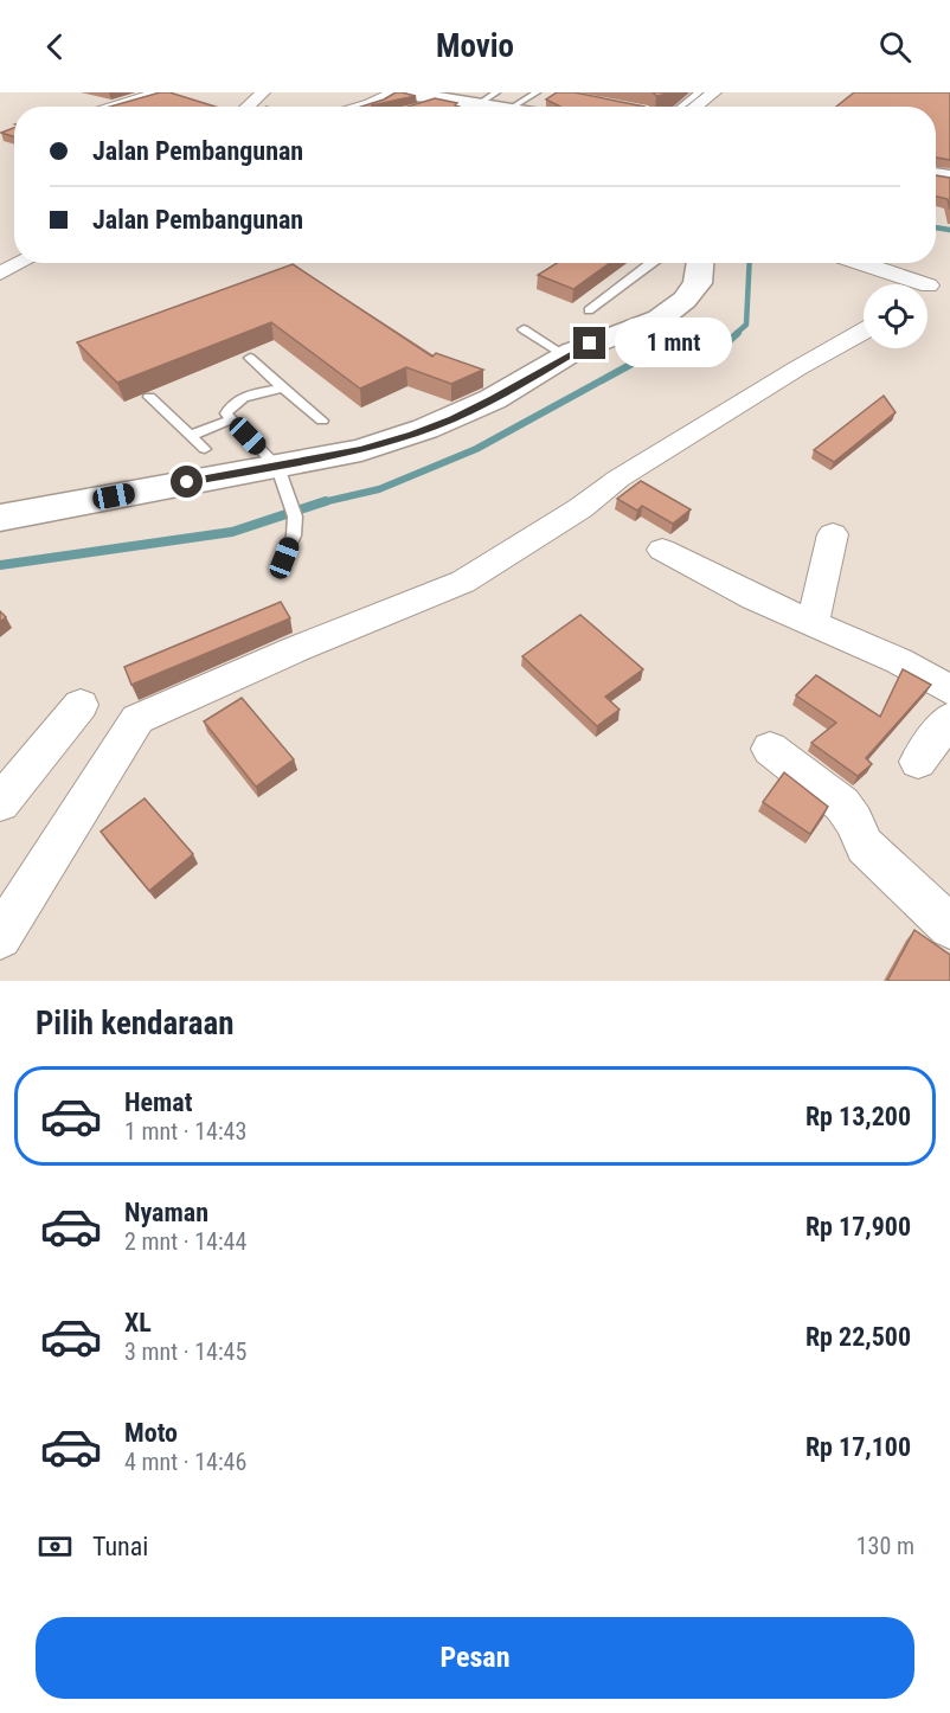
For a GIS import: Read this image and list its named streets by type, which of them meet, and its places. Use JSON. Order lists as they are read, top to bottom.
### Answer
{
  "page": {
    "header": "Movio",
    "banner": ["Jalan Pembangunan", "Jalan Pembangunan"],
    "bubble": "1 mnt",
    "heading": "Pilih kendaraan",
    "list": [
      {
        "name": "Hemat",
        "note": "1 mnt · 14:43",
        "value": "Rp 13,200"
      },
      {
        "name": "Nyaman",
        "note": "2 mnt · 14:44",
        "value": "Rp 17,900"
      },
      {
        "name": "XL",
        "note": "3 mnt · 14:45",
        "value": "Rp 22,500"
      },
      {
        "name": "Moto",
        "note": "4 mnt · 14:46",
        "value": "Rp 17,100"
      }
    ],
    "pay": ["Tunai", "130 m"],
    "buttons": "Pesan"
  }
}
